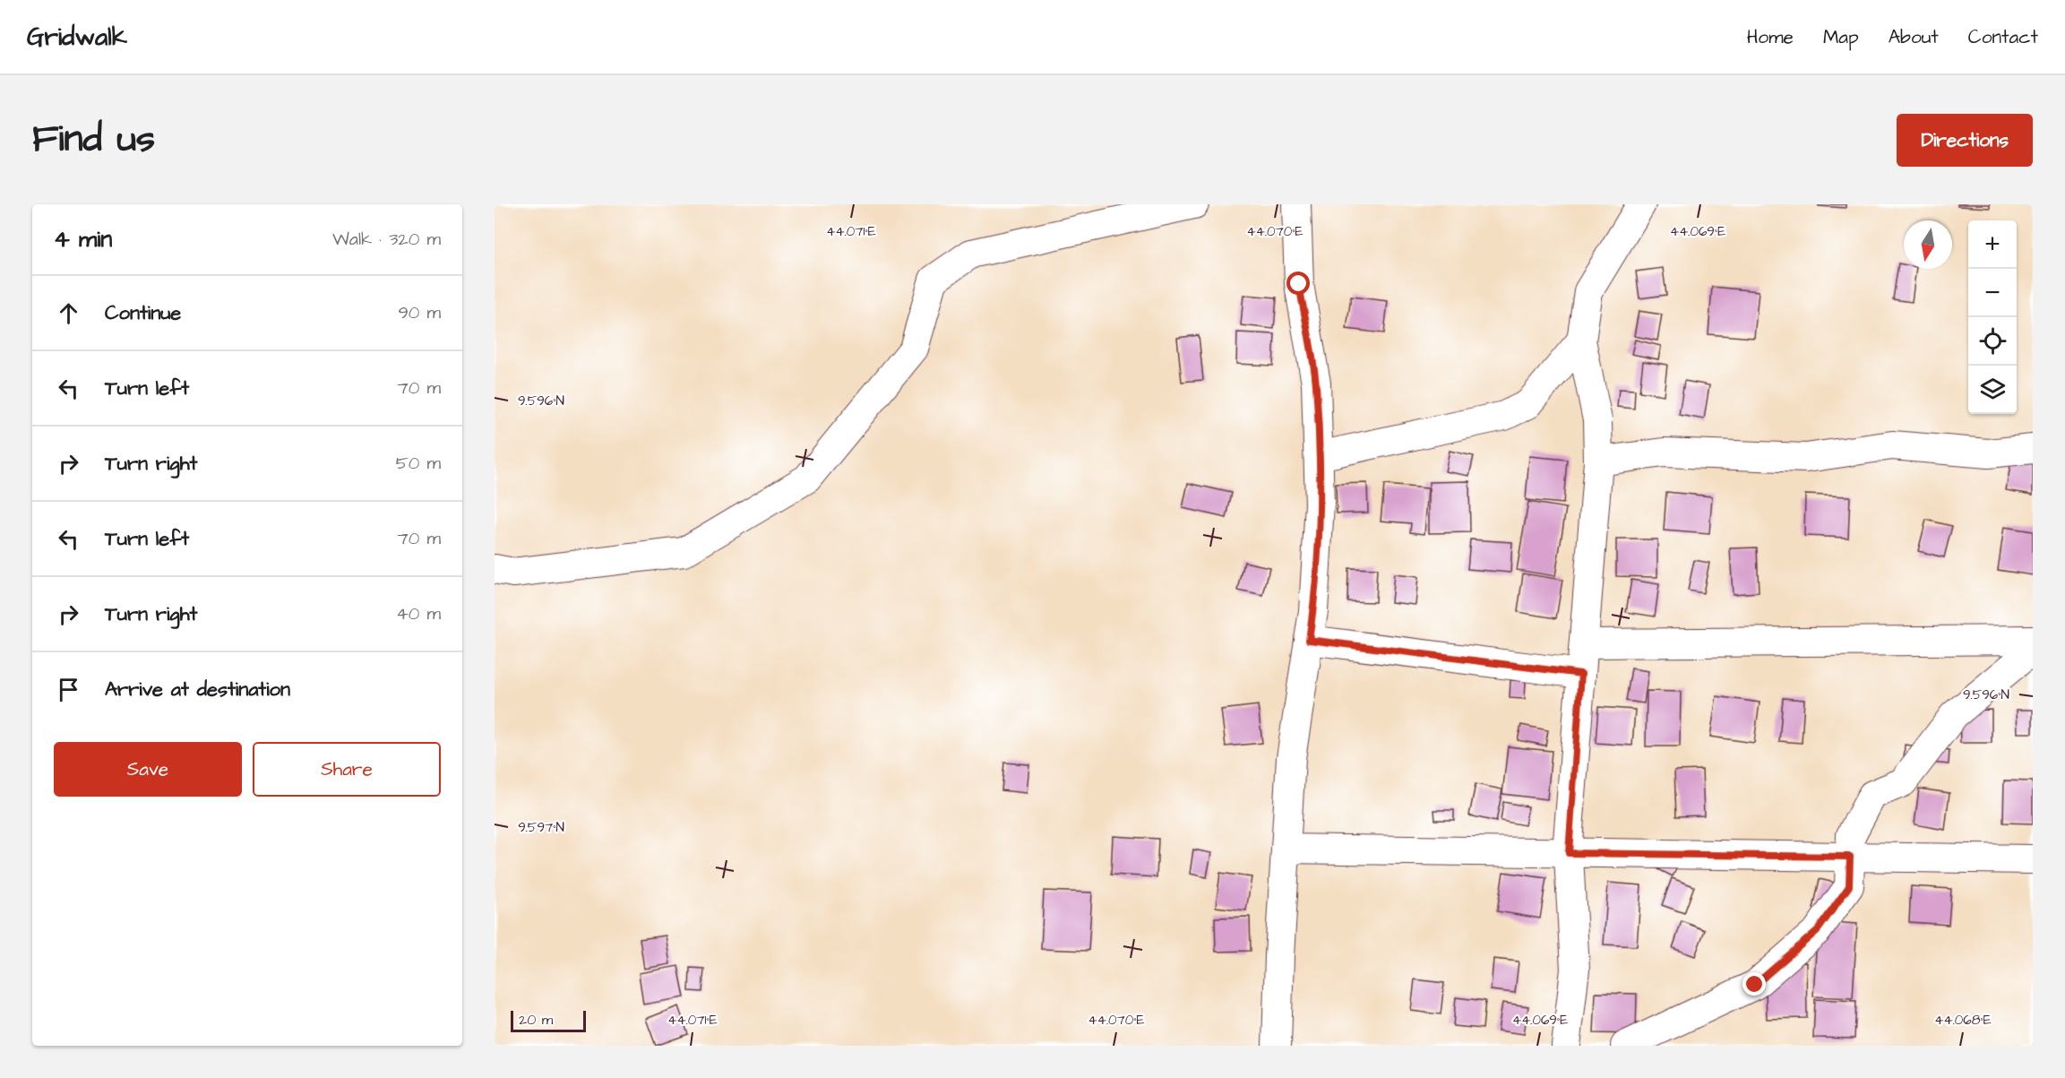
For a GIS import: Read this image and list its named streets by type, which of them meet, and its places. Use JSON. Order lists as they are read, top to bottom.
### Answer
{
  "scale_bar": "20 m",
  "north": "bottom",
  "page": {
    "header": "Gridwalk",
    "nav": [
      "Home",
      "Map",
      "About",
      "Contact"
    ],
    "title": "Find us",
    "buttons": [
      "Directions",
      ["Save", "Share"]
    ],
    "heading": ["4 min", "Walk · 320 m"],
    "map_buttons": ["+", "−"],
    "list": [
      ["Continue", "90 m"],
      ["Turn left", "70 m"],
      ["Turn right", "50 m"],
      ["Turn left", "70 m"],
      ["Turn right", "40 m"],
      "Arrive at destination"
    ],
    "scale": "20 m"
  },
  "coordinates": [
    "44.071°E",
    "44.070°E",
    "44.069°E",
    "9.596°N",
    "9.597°N",
    "44.068°E"
  ]
}
